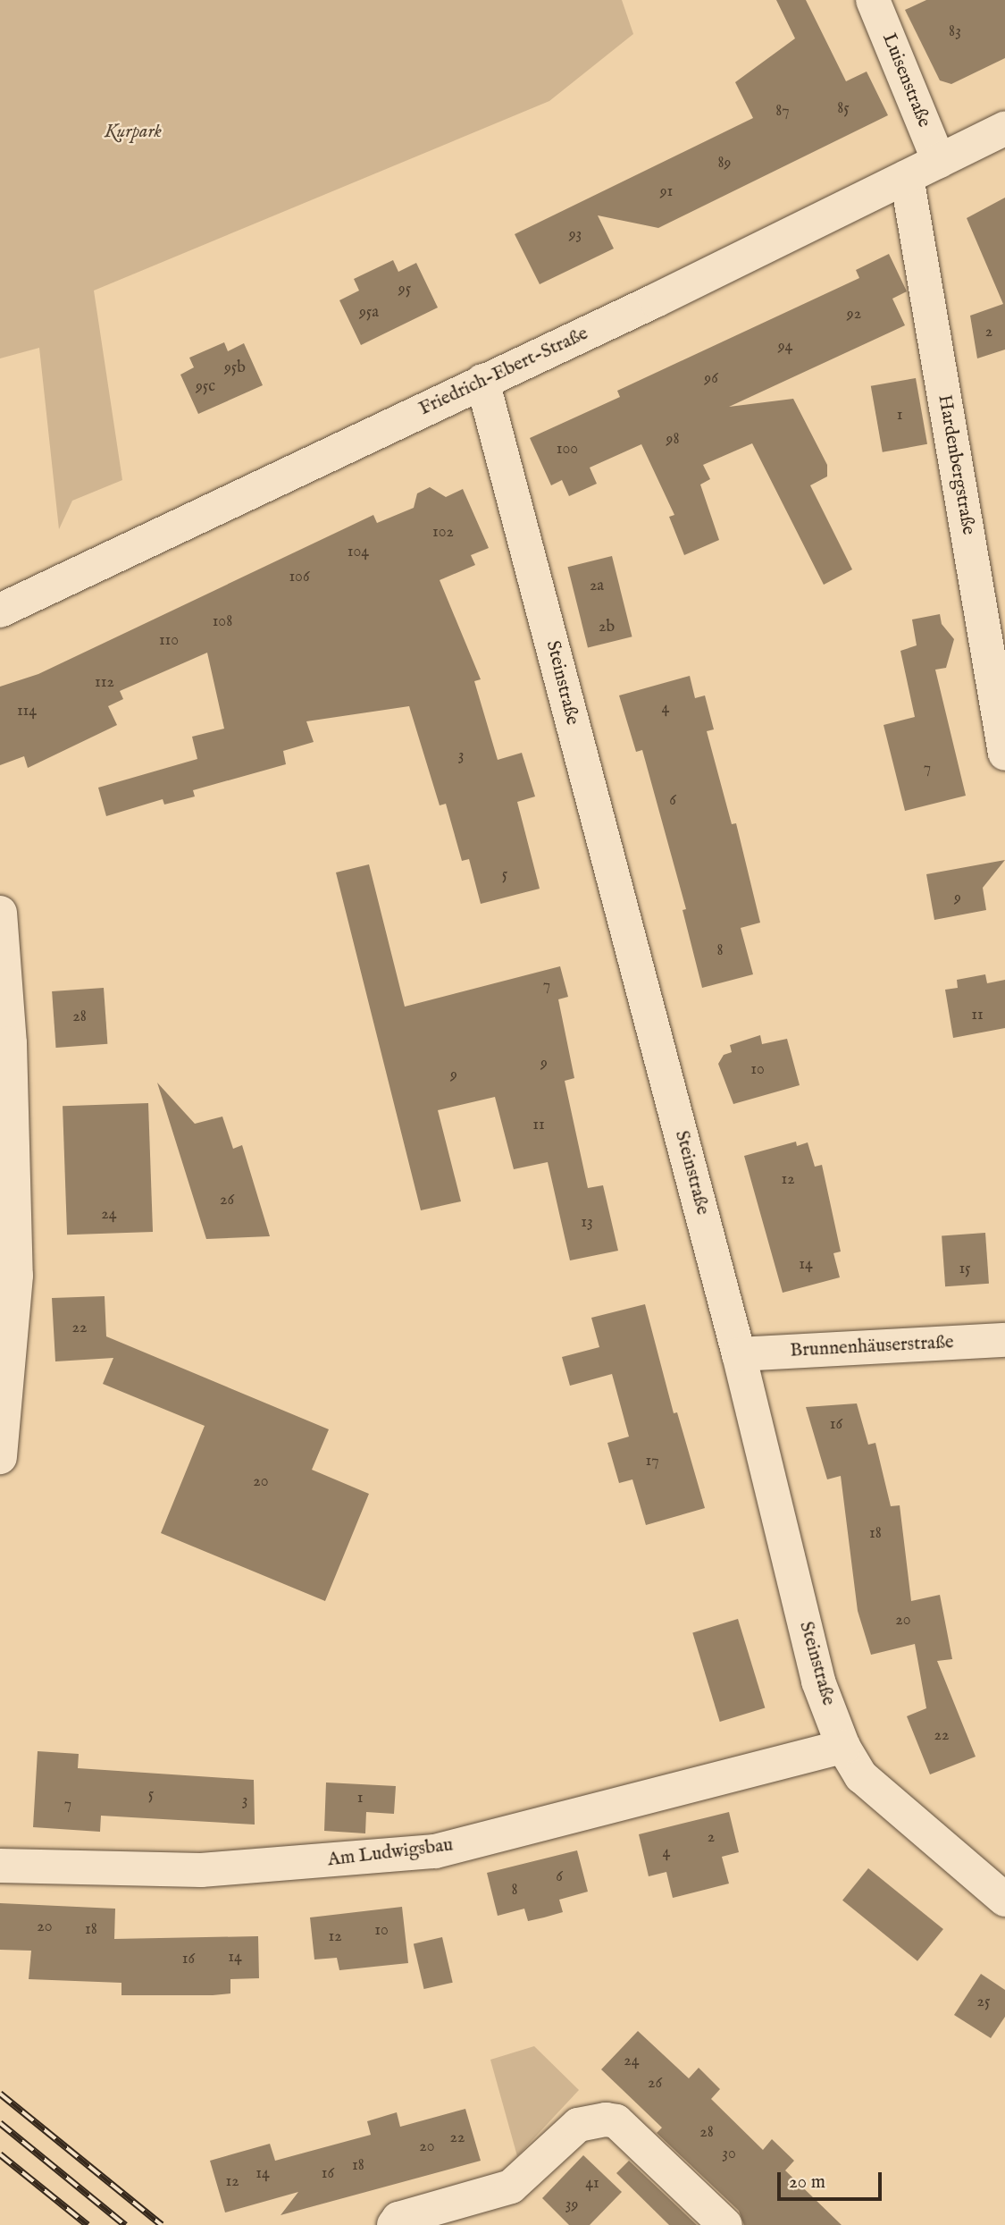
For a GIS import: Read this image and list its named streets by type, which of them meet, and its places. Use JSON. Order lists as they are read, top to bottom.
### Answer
{
  "streets": {
    "street": [
      "Luisenstraße",
      "Friedrich-Ebert-Straße",
      "Hardenbergstraße",
      "Steinstraße",
      "Brunnenhäuserstraße",
      "Am Ludwigsbau"
    ]
  },
  "crossings": [
    ["Luisenstraße", "Friedrich-Ebert-Straße"],
    ["Friedrich-Ebert-Straße", "Hardenbergstraße"],
    ["Friedrich-Ebert-Straße", "Steinstraße"],
    ["Steinstraße", "Brunnenhäuserstraße"],
    ["Steinstraße", "Am Ludwigsbau"]
  ],
  "parks": ["Kurpark"],
  "house_numbers": [
    "83",
    "85",
    "87",
    "89",
    "91",
    "93",
    "95",
    "95a",
    "92",
    "2",
    "94",
    "95b",
    "96",
    "95c",
    "1",
    "98",
    "100",
    "102",
    "104",
    "106",
    "2a",
    "108",
    "2b",
    "110",
    "112",
    "4",
    "114",
    "3",
    "7",
    "6",
    "5",
    "9",
    "8",
    "7",
    "11",
    "28",
    "9",
    "10",
    "9",
    "11",
    "12",
    "26",
    "24",
    "13",
    "14",
    "15",
    "22",
    "16",
    "17",
    "20",
    "18",
    "20",
    "22",
    "5",
    "1",
    "3",
    "7",
    "2",
    "4",
    "6",
    "8",
    "20",
    "18",
    "10",
    "12",
    "14",
    "16",
    "25",
    "24",
    "26",
    "28",
    "22",
    "20",
    "30",
    "18",
    "14",
    "16",
    "12",
    "41",
    "39"
  ],
  "scale_bar": "20 m"
}
